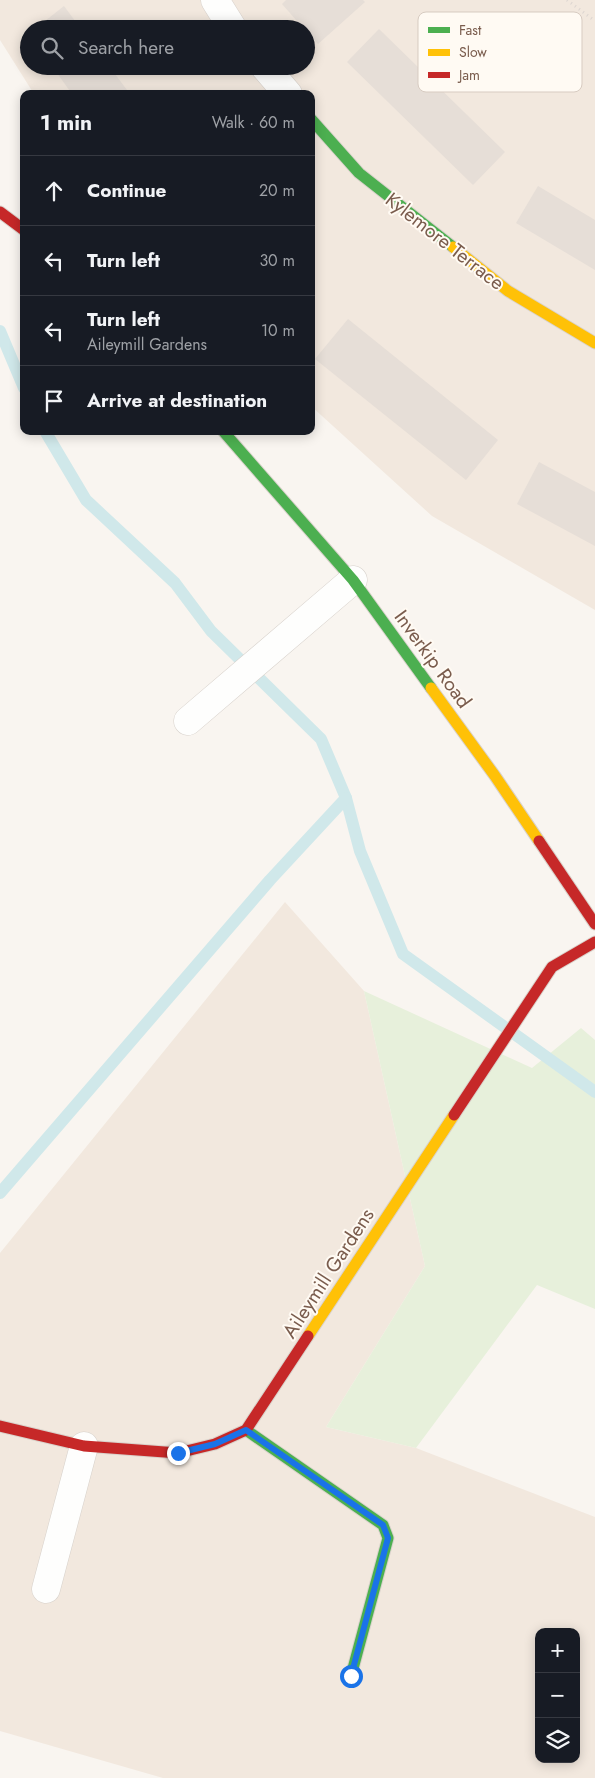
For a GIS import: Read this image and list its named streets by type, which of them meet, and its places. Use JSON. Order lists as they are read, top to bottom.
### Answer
{
  "streets": {
    "main road": ["Kylemore Terrace", "Inverkip Road", "Aileymill Gardens"]
  },
  "legend": ["Fast", "Slow", "Jam"],
  "page": {
    "search": "Search here",
    "heading": ["1 min", "Walk · 60 m"],
    "list": [
      ["Continue", "20 m"],
      ["Turn left", "30 m"],
      ["Turn left", "Aileymill Gardens", "10 m"],
      "Arrive at destination"
    ],
    "map_buttons": ["+", "−"]
  }
}
